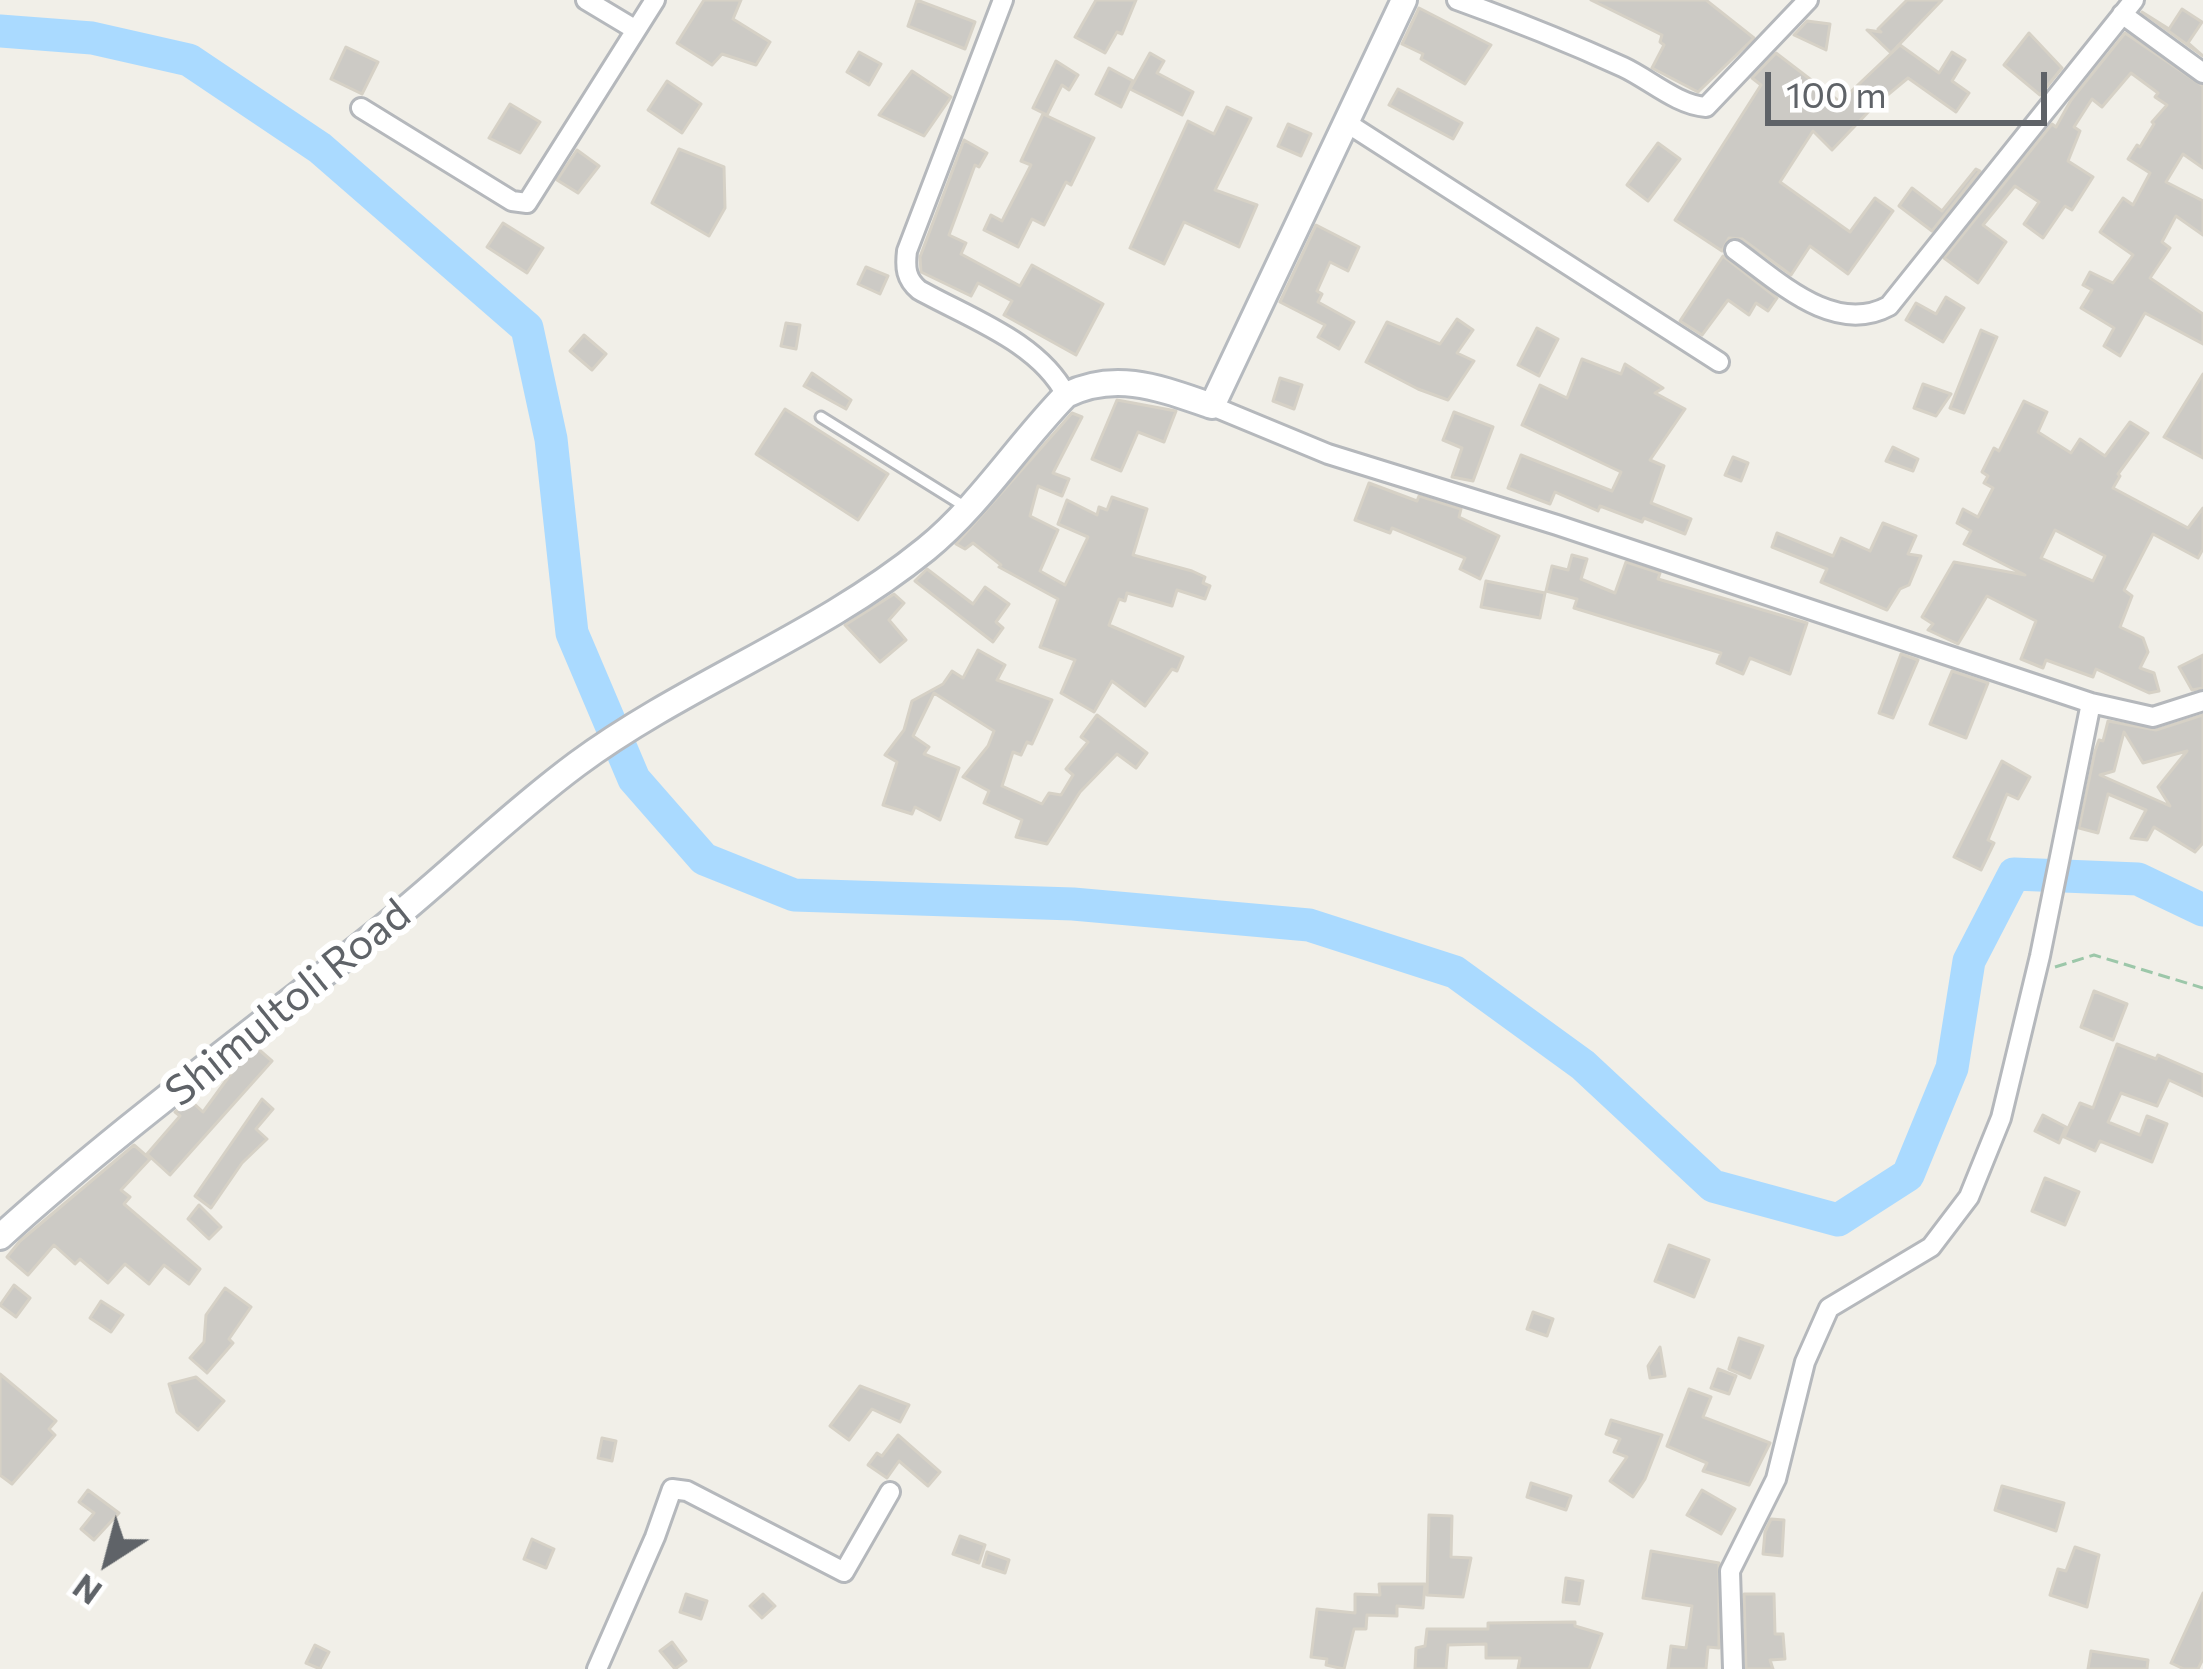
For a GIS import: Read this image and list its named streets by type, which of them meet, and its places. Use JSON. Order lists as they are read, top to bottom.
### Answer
{
  "streets": {
    "street": ["Shimultoli Road"]
  },
  "scale_bar": "100 m",
  "north": "bottom left"
}
